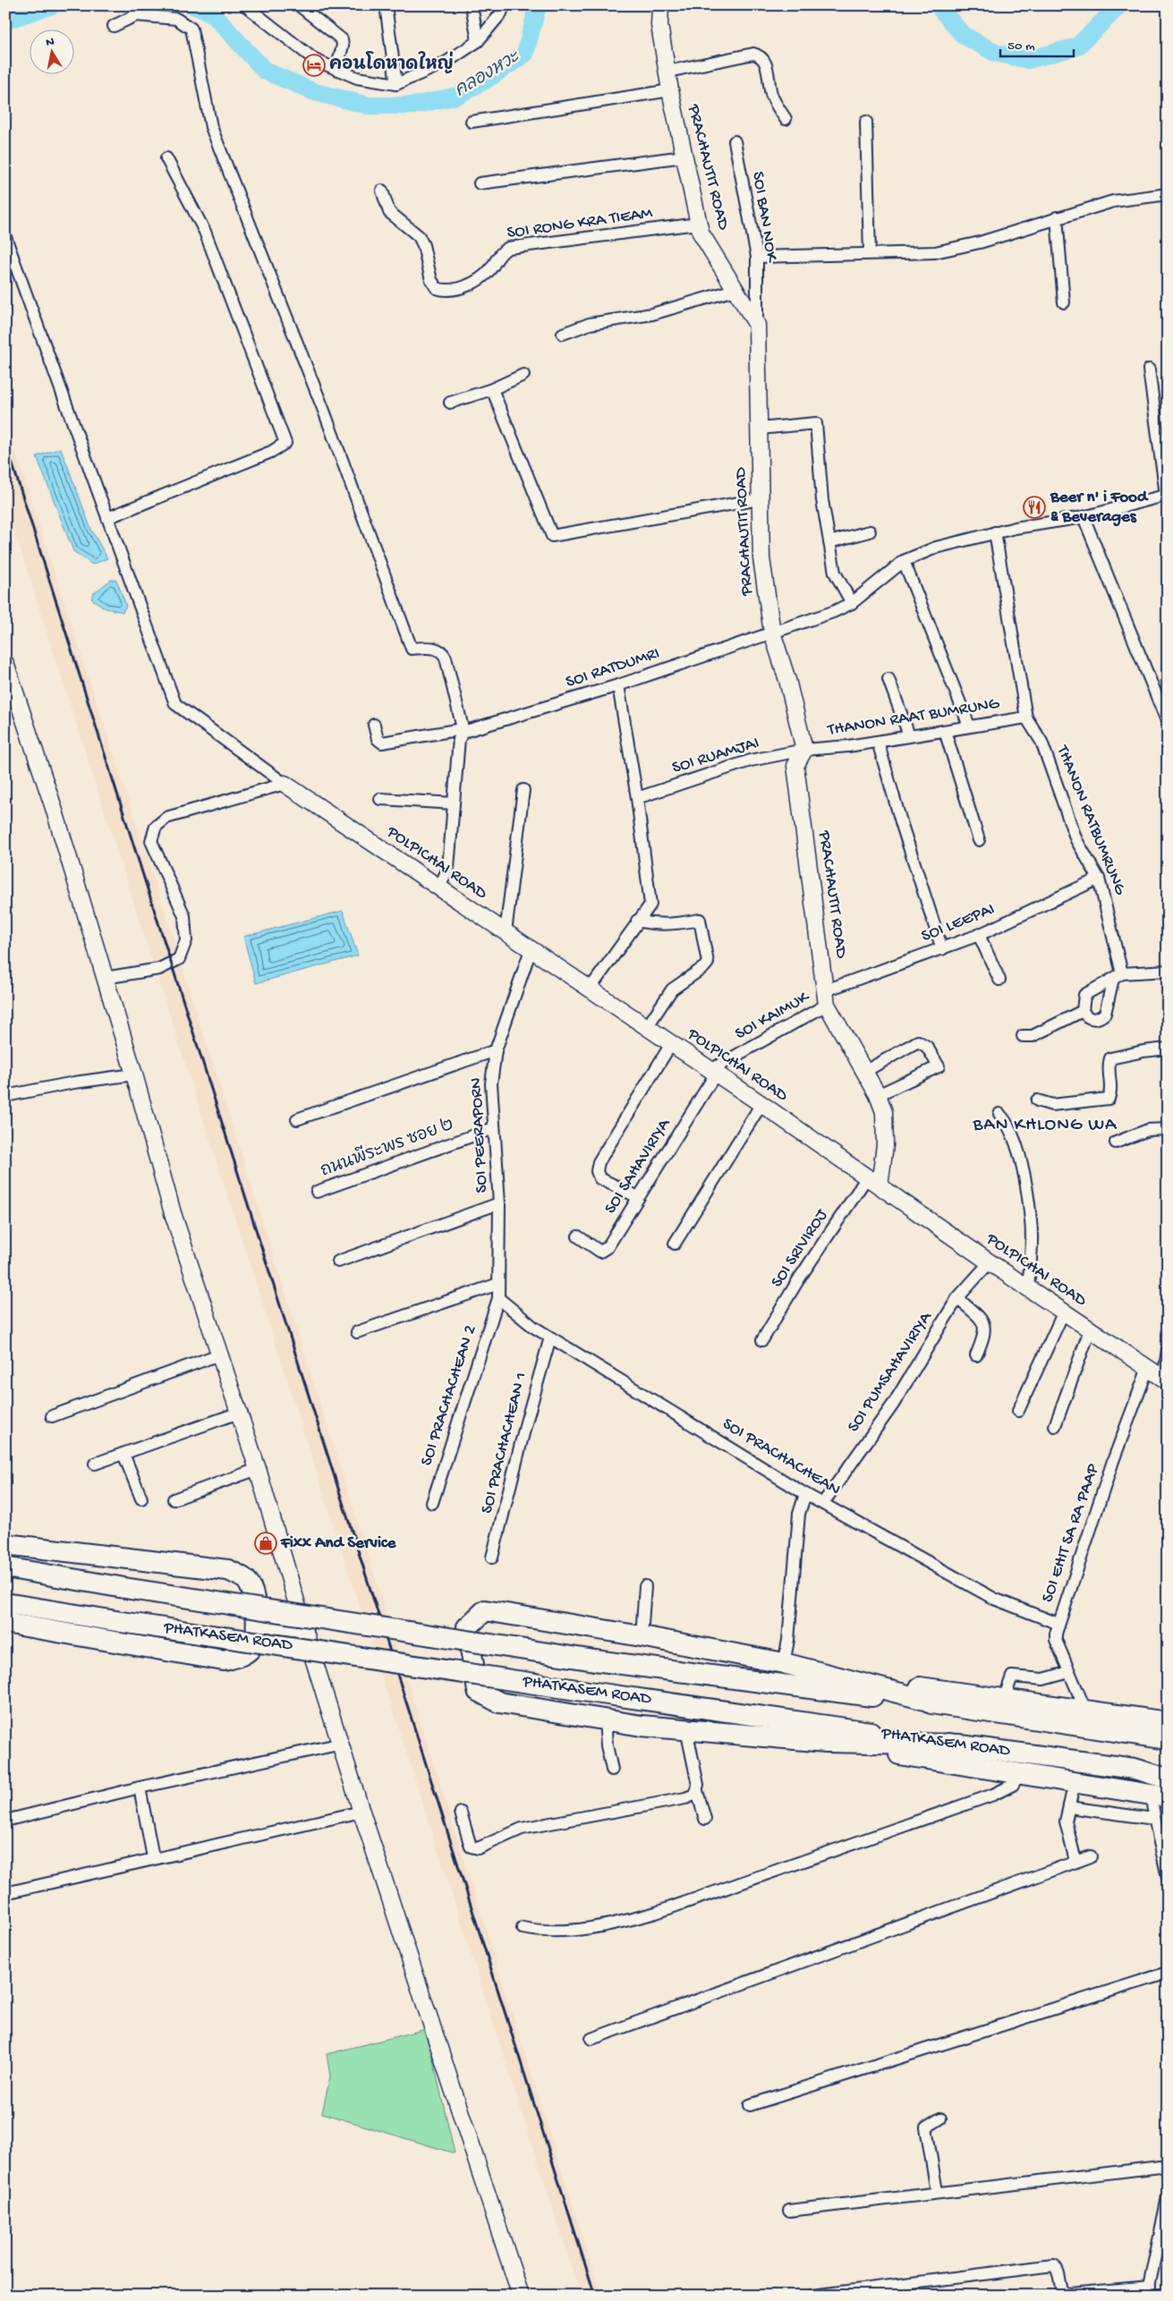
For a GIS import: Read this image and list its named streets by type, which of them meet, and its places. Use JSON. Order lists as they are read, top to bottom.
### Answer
{
  "streets": {
    "highway": ["PHATKASEM ROAD"],
    "street": [
      "PRACHAUTIT ROAD",
      "SOI BAN NOK",
      "SOI RONG KRA TIEAM",
      "SOI RATDUMRI",
      "THANON RAAT BUMRUNG",
      "SOI RUAMJAI",
      "THANON RATBUMRUNG",
      "POLPICHAI ROAD",
      "SOI LEEPAI",
      "SOI KAIMUK",
      "SOI PEERAPORN",
      "ถนนพีระพร ซอย ๒",
      "SOI SAHAVIRIYA",
      "SOI SRIVIROJ",
      "SOI PUMSAHAVIRIYA",
      "SOI PRACHACHEAN 2",
      "SOI PRACHACHEAN 1",
      "SOI PRACHACHEAN",
      "SOI EHIT SA RA PAAP"
    ]
  },
  "crossings": [
    ["PRACHAUTIT ROAD", "SOI BAN NOK"],
    ["PRACHAUTIT ROAD", "SOI RONG KRA TIEAM"],
    ["PRACHAUTIT ROAD", "SOI RATDUMRI"],
    ["PRACHAUTIT ROAD", "THANON RAAT BUMRUNG"],
    ["PRACHAUTIT ROAD", "SOI RUAMJAI"],
    ["PRACHAUTIT ROAD", "POLPICHAI ROAD"],
    ["PRACHAUTIT ROAD", "SOI LEEPAI"],
    ["PRACHAUTIT ROAD", "SOI KAIMUK"],
    ["PRACHAUTIT ROAD", "SOI SRIVIROJ"],
    ["THANON RAAT BUMRUNG", "SOI RUAMJAI"],
    ["THANON RAAT BUMRUNG", "THANON RATBUMRUNG"],
    ["THANON RATBUMRUNG", "SOI LEEPAI"],
    ["POLPICHAI ROAD", "SOI KAIMUK"],
    ["POLPICHAI ROAD", "SOI PEERAPORN"],
    ["POLPICHAI ROAD", "SOI SAHAVIRIYA"],
    ["POLPICHAI ROAD", "SOI SRIVIROJ"],
    ["POLPICHAI ROAD", "SOI PUMSAHAVIRIYA"],
    ["POLPICHAI ROAD", "SOI EHIT SA RA PAAP"],
    ["SOI LEEPAI", "SOI KAIMUK"],
    ["SOI KAIMUK", "SOI SAHAVIRIYA"],
    ["SOI PEERAPORN", "ถนนพีระพร ซอย ๒"],
    ["SOI PEERAPORN", "SOI PRACHACHEAN 2"],
    ["SOI PEERAPORN", "SOI PRACHACHEAN"],
    ["SOI PUMSAHAVIRIYA", "SOI PRACHACHEAN"],
    ["SOI PRACHACHEAN 2", "SOI PRACHACHEAN"],
    ["SOI PRACHACHEAN 1", "SOI PRACHACHEAN"],
    ["SOI PRACHACHEAN", "SOI EHIT SA RA PAAP"]
  ],
  "districts": ["BAN KHLONG WA"],
  "water": ["คลองหวะ"],
  "places": {
    "hotel": ["คอนโดหาดใหญ่"],
    "restaurant": ["Beer n' i Food & Beverages"],
    "shop": ["Fixx And Service"]
  },
  "scale_bar": "50 m",
  "north": "top"
}
